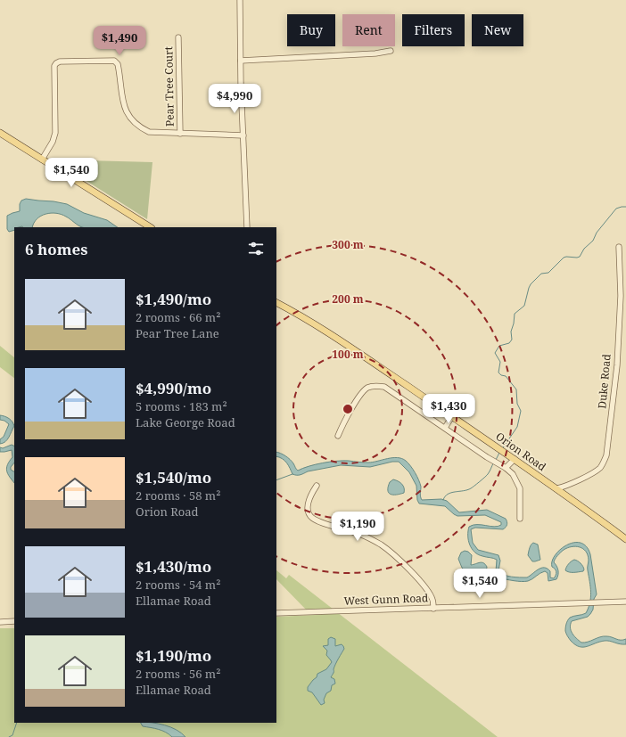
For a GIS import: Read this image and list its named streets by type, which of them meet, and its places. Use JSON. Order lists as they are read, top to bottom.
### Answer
{
  "streets": {
    "main road": ["Orion Road"],
    "street": ["Pear Tree Court", "Duke Road", "West Gunn Road"]
  },
  "crossings": [
    ["Duke Road", "Orion Road"]
  ],
  "page": {
    "chip": [
      "Buy",
      "Rent",
      "Filters",
      "New"
    ],
    "price": [
      "$1,490",
      "$4,990",
      "$1,540",
      "$1,430",
      "$1,190",
      "$1,540"
    ],
    "heading": "6 homes",
    "list": [
      {
        "name": "$1,490/mo",
        "note": "2 rooms · 66 m² · Pear Tree Lane"
      },
      {
        "name": "$4,990/mo",
        "note": "5 rooms · 183 m² · Lake George Road"
      },
      {
        "name": "$1,540/mo",
        "note": "2 rooms · 58 m² · Orion Road"
      },
      {
        "name": "$1,430/mo",
        "note": "2 rooms · 54 m² · Ellamae Road"
      },
      {
        "name": "$1,190/mo",
        "note": "2 rooms · 56 m² · Ellamae Road"
      }
    ]
  },
  "rings": ["300 m", "200 m", "100 m"]
}
